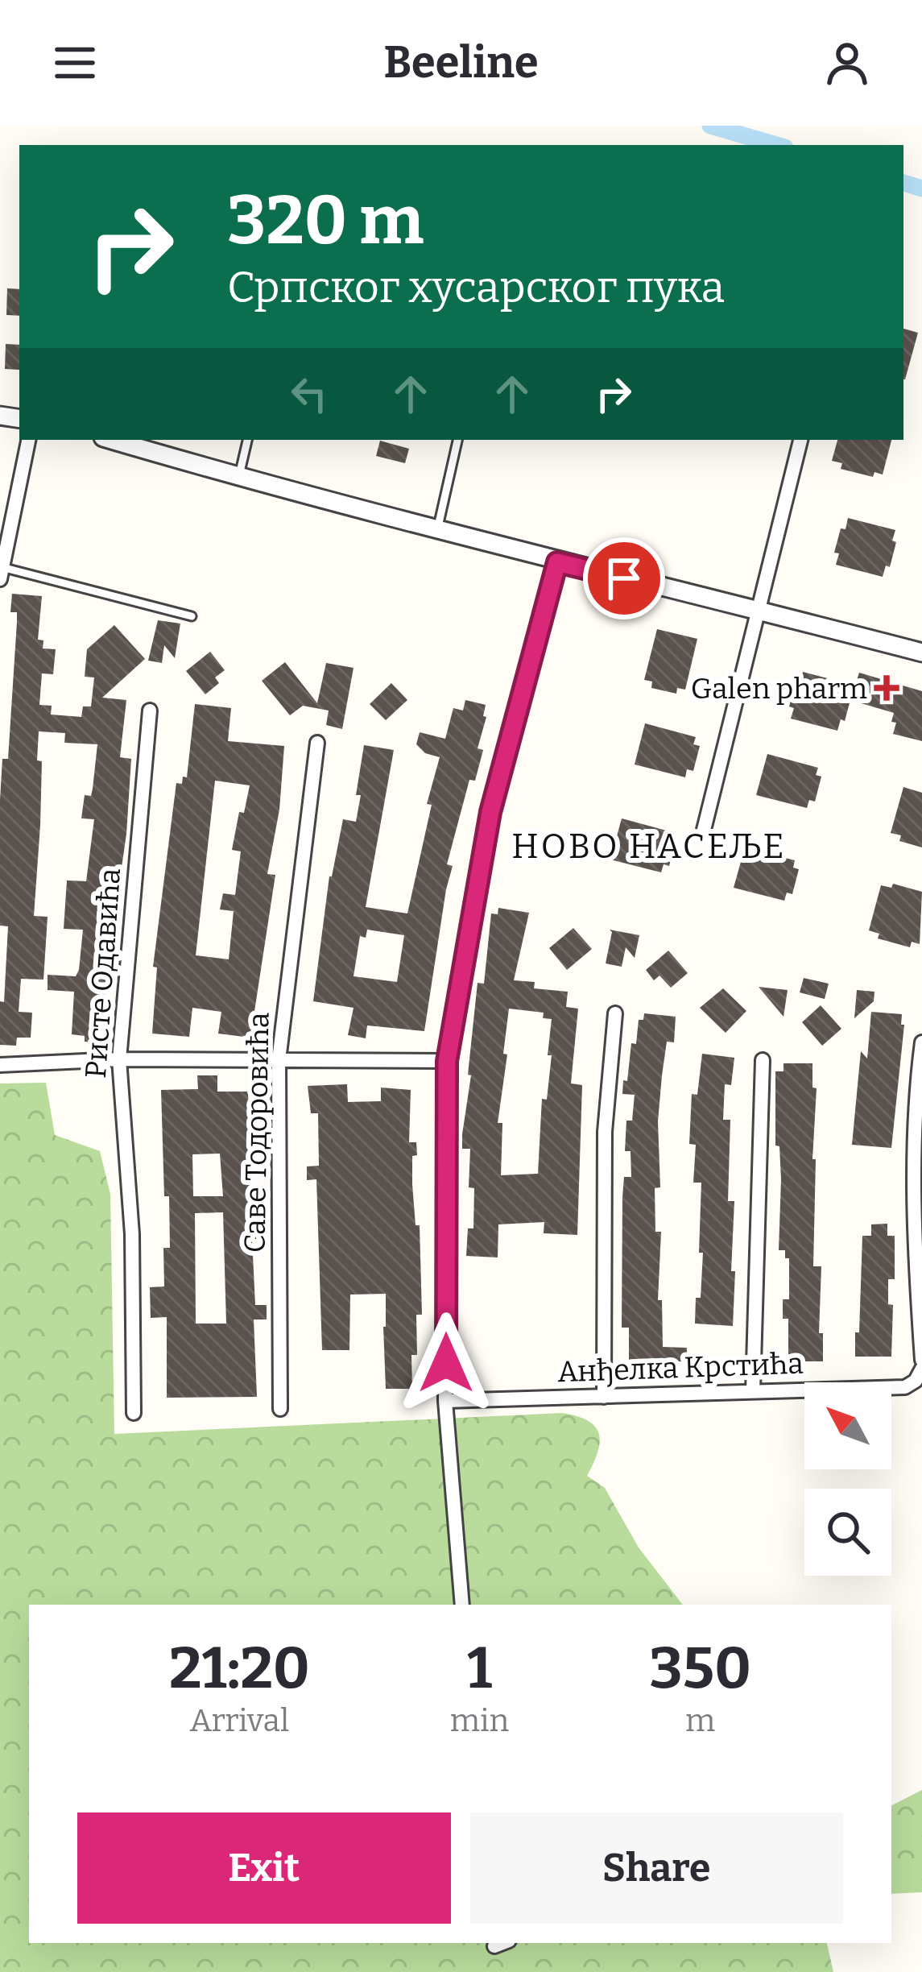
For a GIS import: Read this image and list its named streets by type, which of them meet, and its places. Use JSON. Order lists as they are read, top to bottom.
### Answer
{
  "streets": {
    "street": ["Ристе Одавића", "Саве Тодоровића", "Анђелка Крстића"]
  },
  "districts": ["НОВО НАСЕЉЕ"],
  "places": {
    "health": ["Galen pharm"]
  },
  "north": "top left",
  "page": {
    "header": "Beeline",
    "turn": ["320 m", "Српског хусарског пука"],
    "eta": [
      "21:20",
      "Arrival",
      "1",
      "min",
      "350",
      "m"
    ],
    "buttons": ["Exit", "Share"]
  }
}
